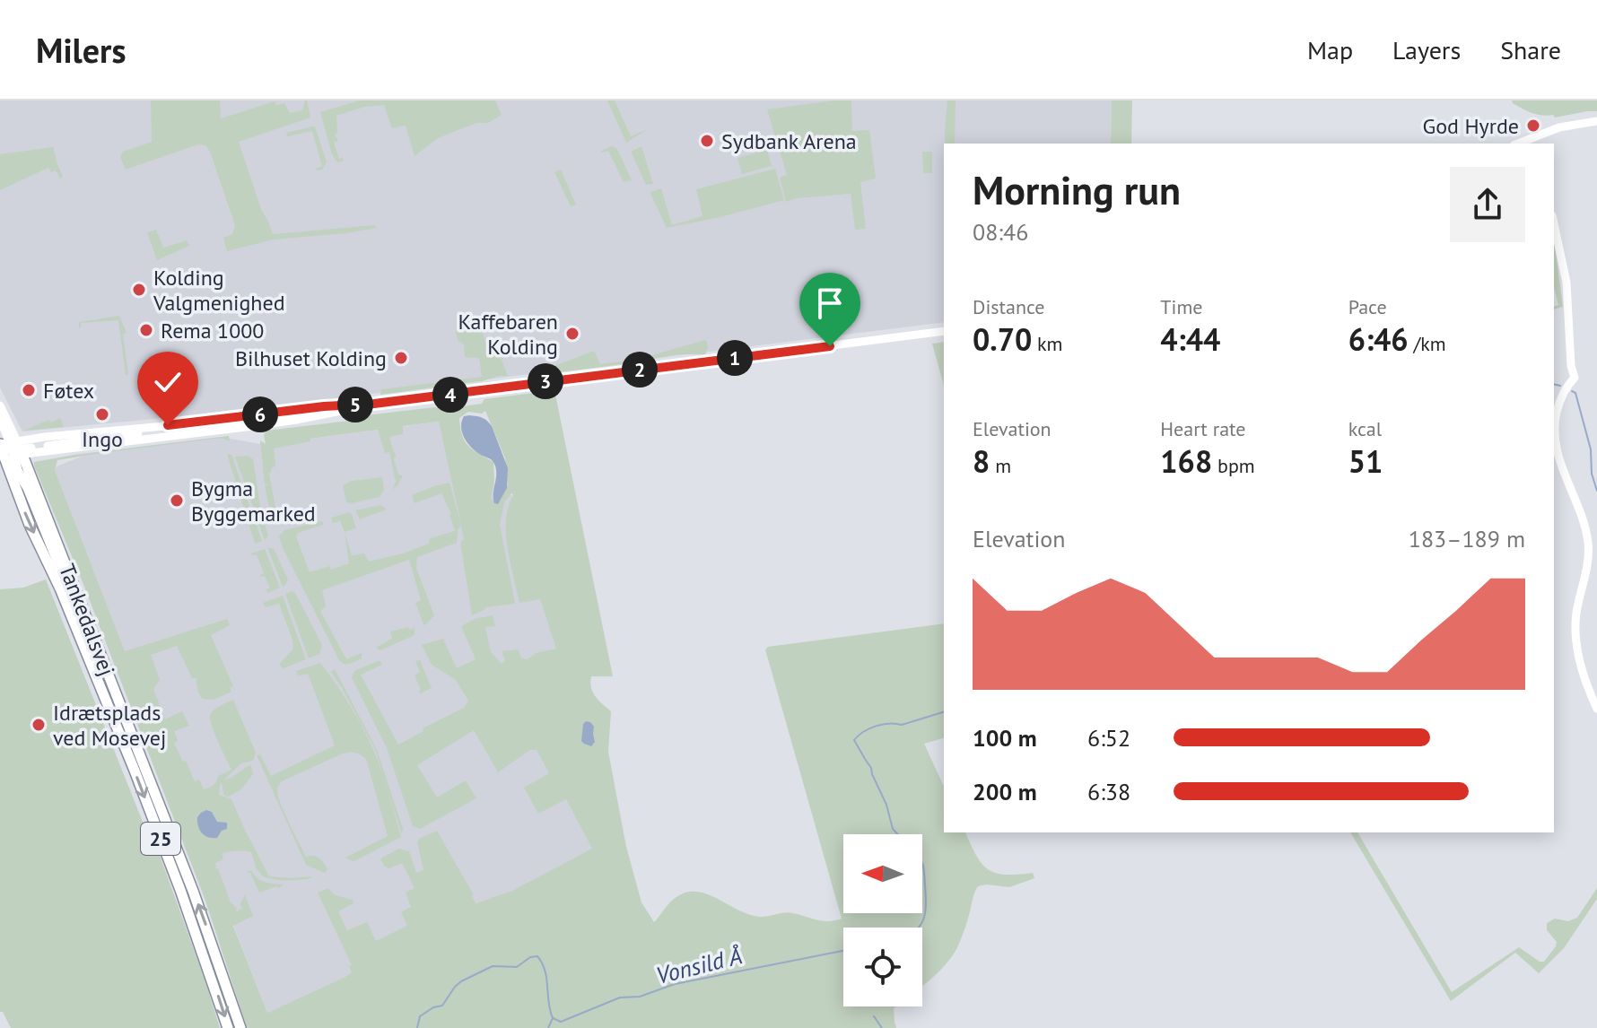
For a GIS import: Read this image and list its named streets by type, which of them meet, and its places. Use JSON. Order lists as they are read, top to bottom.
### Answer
{
  "streets": {
    "highway": ["Tankedalsvej", "25"]
  },
  "water": ["Vonsild Å"],
  "places": [
    "God Hyrde",
    "Sydbank Arena",
    "Kolding Valgmenighed",
    "Rema 1000",
    "Kaffebaren Kolding",
    "Bilhuset Kolding",
    "Føtex",
    "Ingo",
    "Bygma Byggemarked",
    "Idrætsplads ved Mosevej"
  ],
  "north": "left",
  "page": {
    "header": "Milers",
    "nav": ["Map", "Layers", "Share"],
    "heading": ["Morning run", "08:46"],
    "stats": [
      ["Distance", "0.70 km"],
      ["Time", "4:44"],
      ["Pace", "6:46 /km"],
      ["Elevation", "8 m"],
      ["Heart rate", "168 bpm"],
      ["kcal", "51"]
    ],
    "pins": [
      "1",
      "2",
      "3",
      "4",
      "5",
      "6"
    ],
    "chart": ["Elevation", "183–189 m"],
    "list": [
      {
        "name": "100 m",
        "note": "6:52"
      },
      {
        "name": "200 m",
        "note": "6:38"
      }
    ]
  }
}
